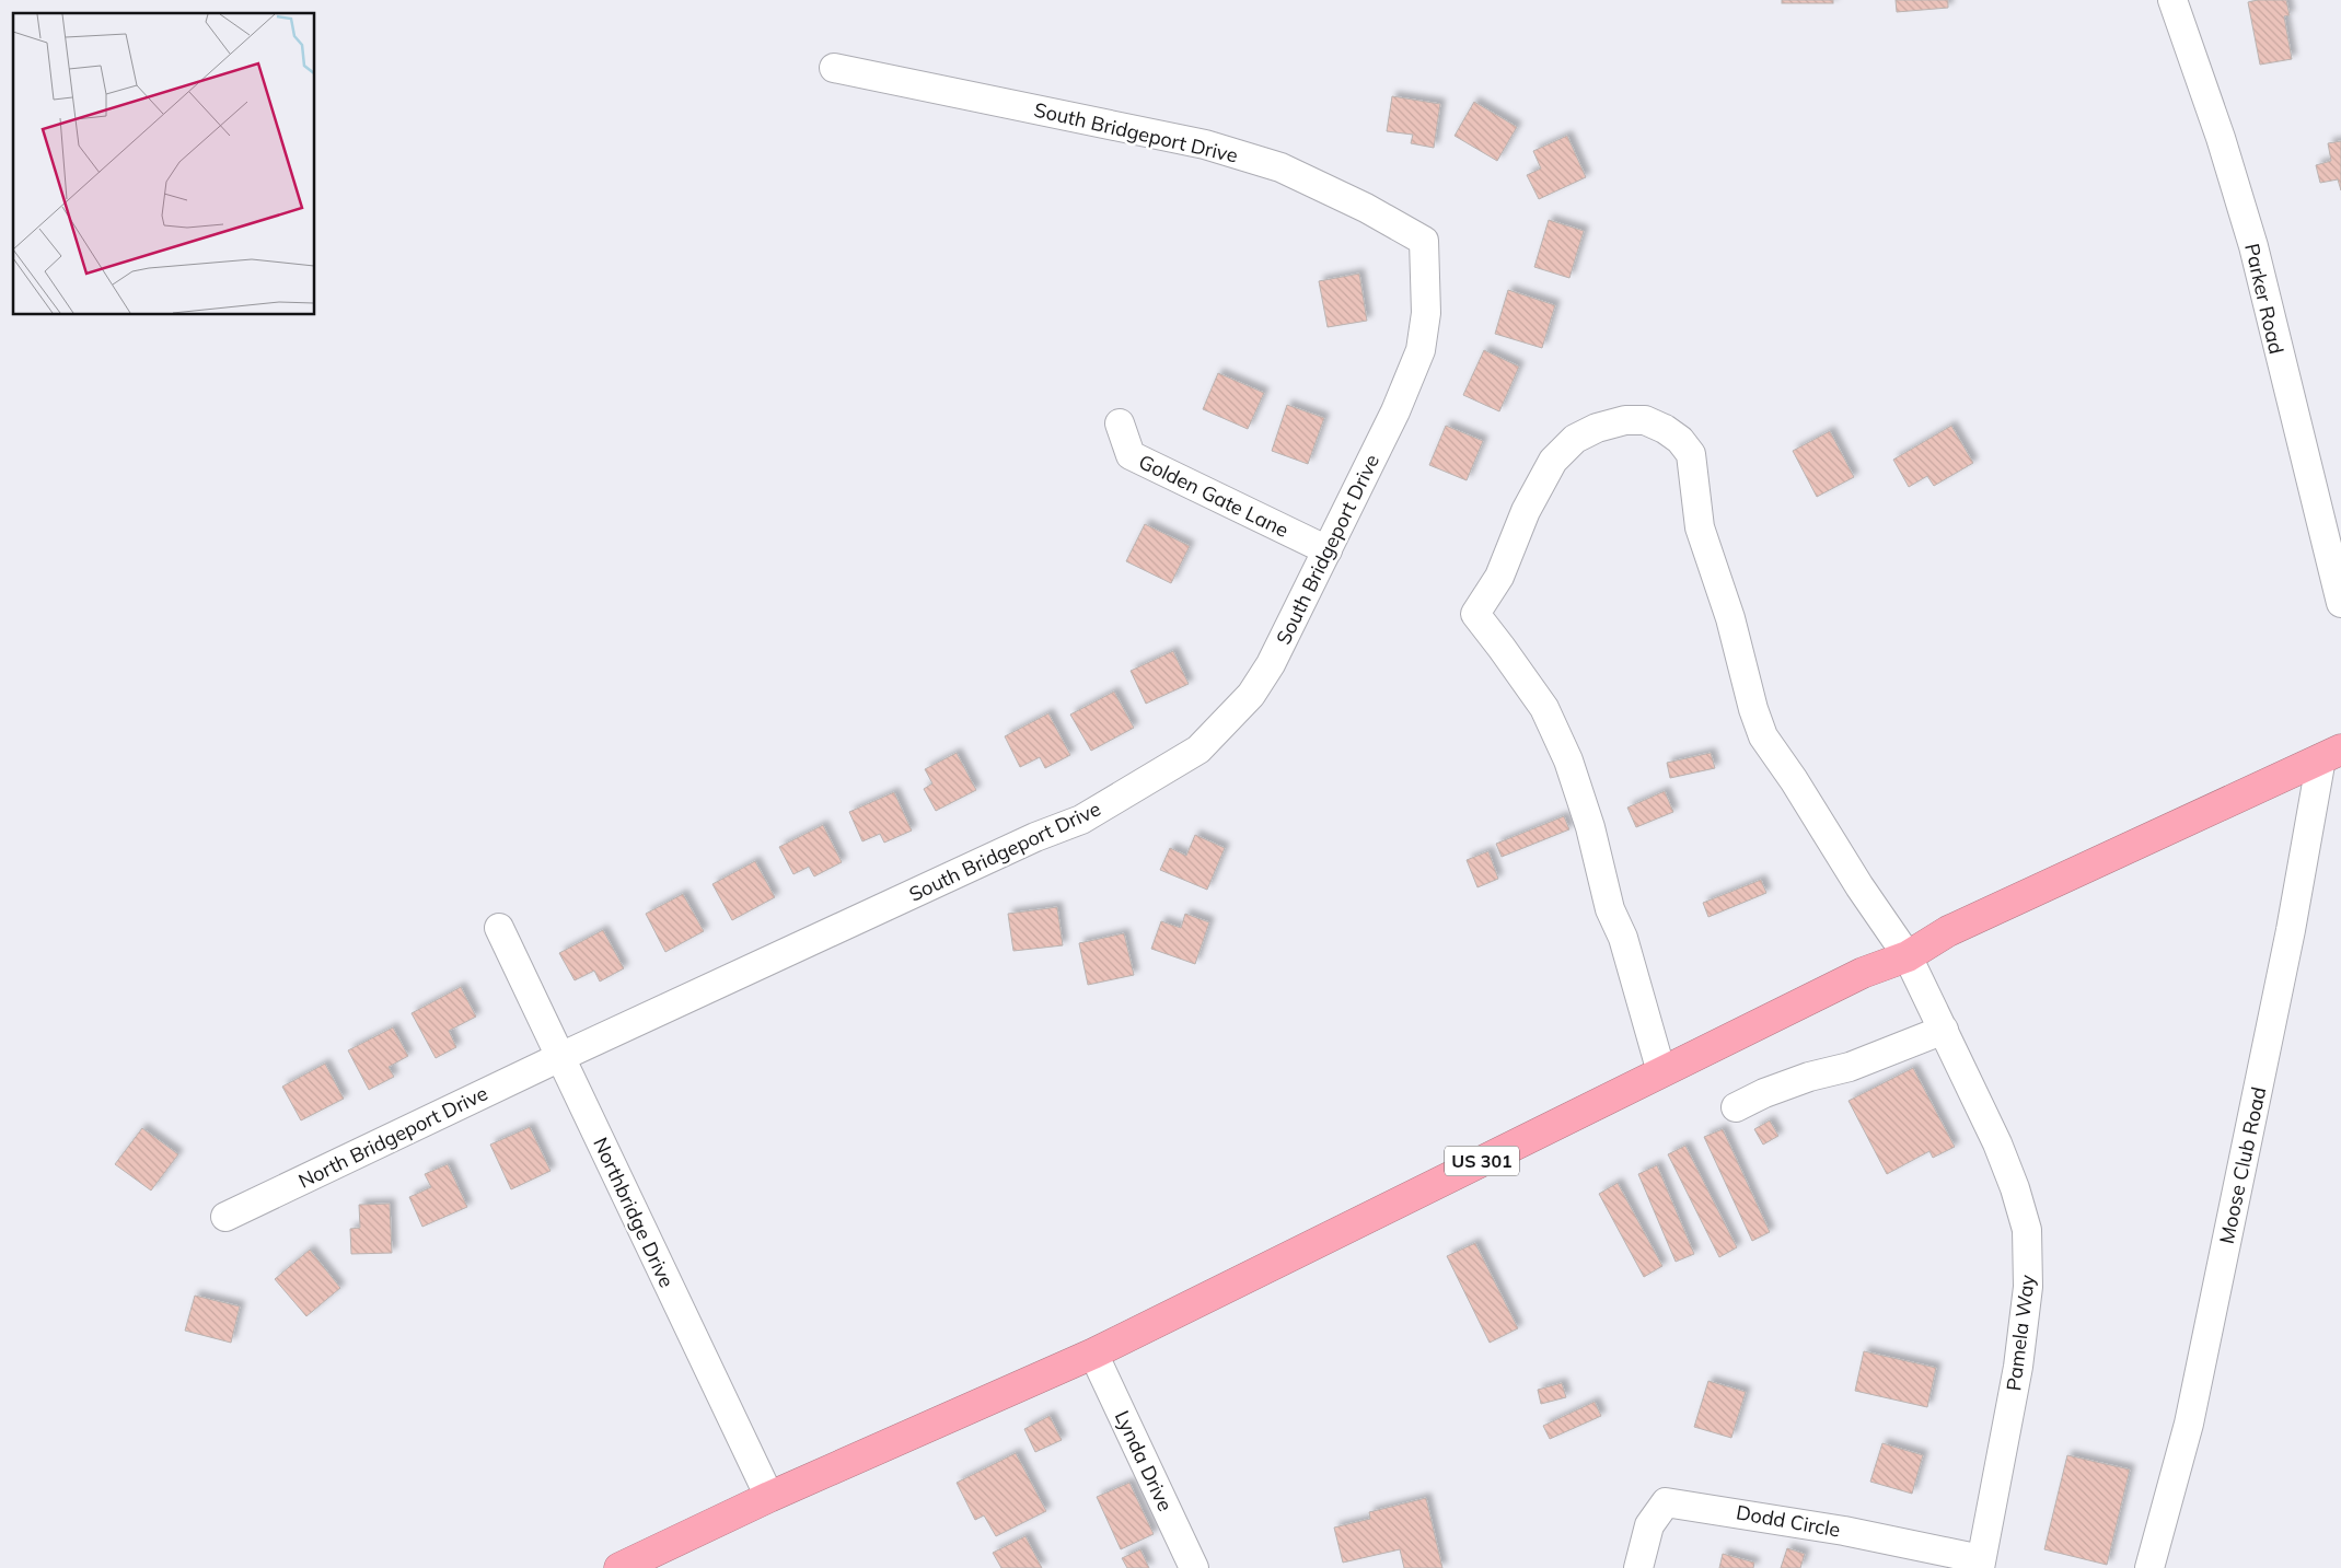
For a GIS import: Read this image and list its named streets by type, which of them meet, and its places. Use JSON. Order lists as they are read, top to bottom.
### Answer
{
  "streets": {
    "highway": ["US 301"],
    "street": [
      "South Bridgeport Drive",
      "Parker Road",
      "Golden Gate Lane",
      "North Bridgeport Drive",
      "Moose Club Road",
      "Northbridge Drive",
      "Pamela Way",
      "Lynda Drive",
      "Dodd Circle"
    ]
  },
  "crossings": [
    ["South Bridgeport Drive", "Golden Gate Lane"],
    ["South Bridgeport Drive", "North Bridgeport Drive"],
    ["South Bridgeport Drive", "Northbridge Drive"],
    ["North Bridgeport Drive", "Northbridge Drive"],
    ["US 301", "Moose Club Road"],
    ["US 301", "Northbridge Drive"],
    ["US 301", "Pamela Way"],
    ["US 301", "Lynda Drive"],
    ["Pamela Way", "Dodd Circle"]
  ]
}
